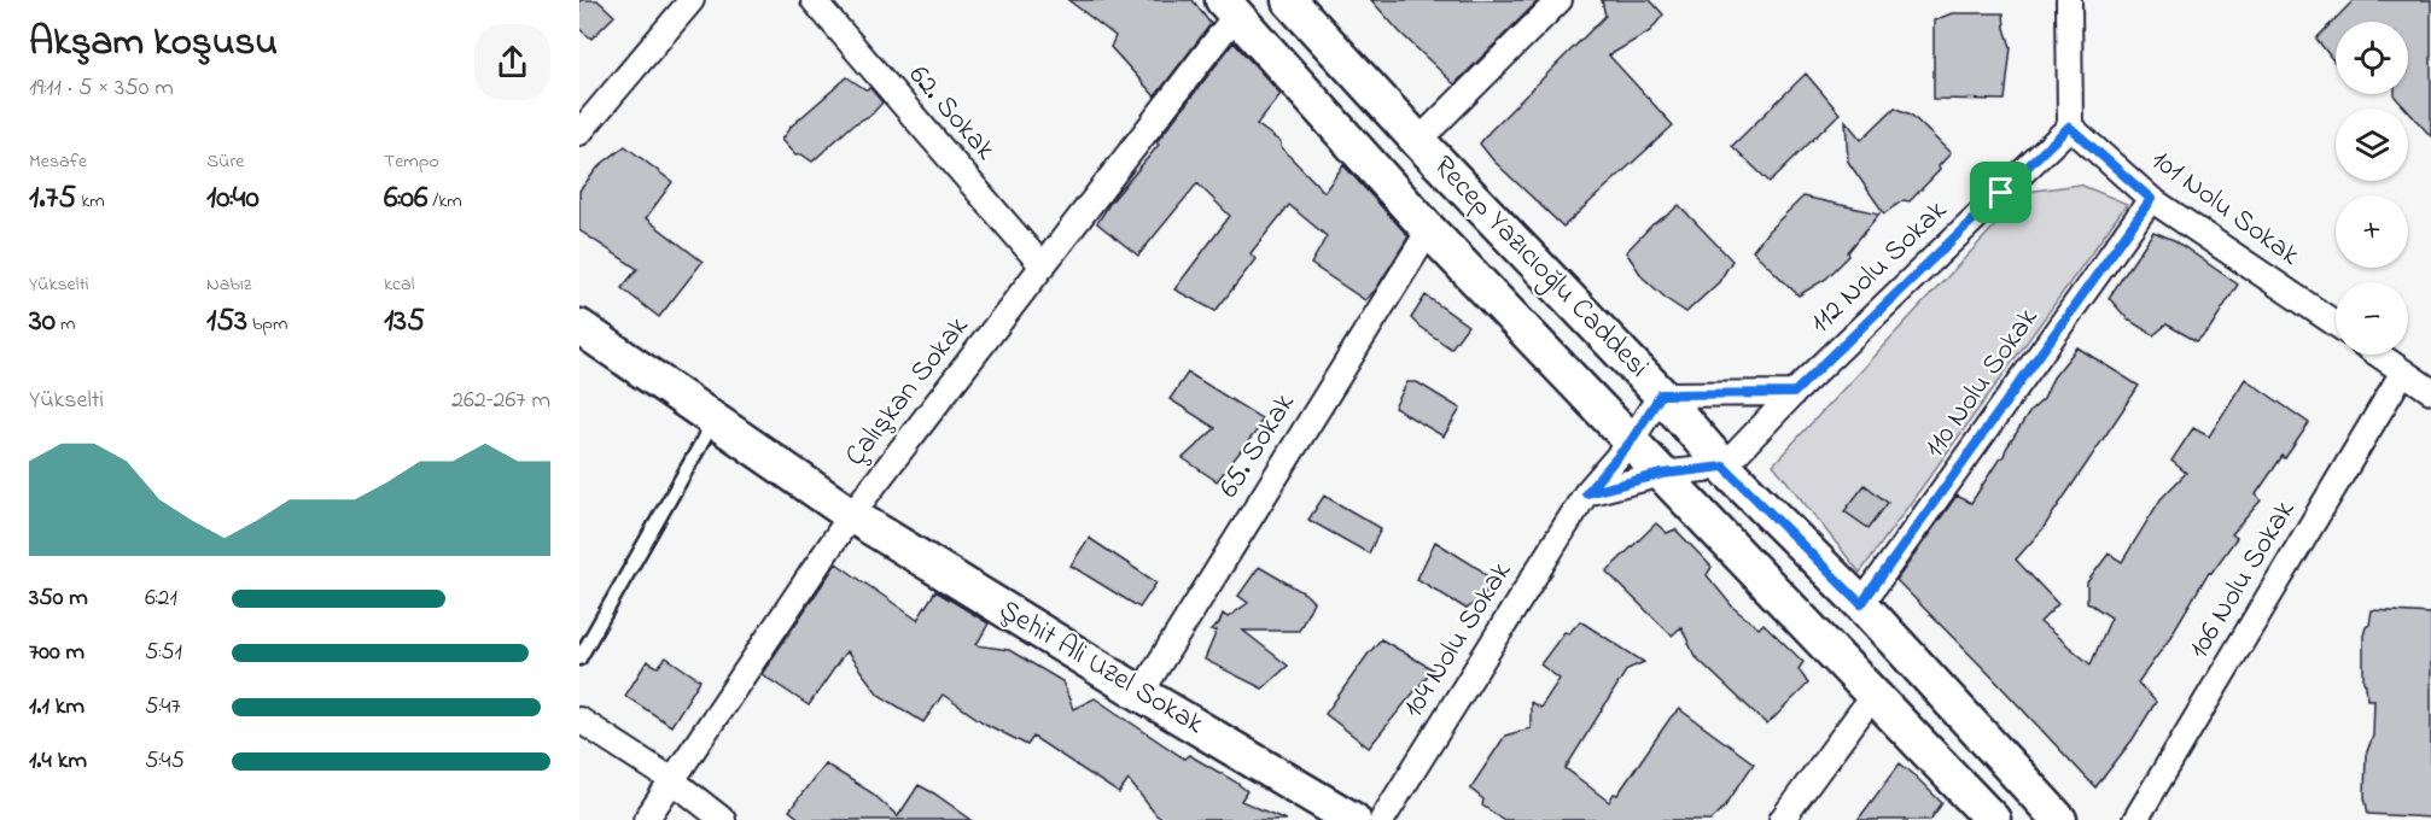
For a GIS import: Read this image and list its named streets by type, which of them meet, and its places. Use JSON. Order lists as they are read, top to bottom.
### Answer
{
  "streets": {
    "street": [
      "62. Sokak",
      "101 Nolu Sokak",
      "Recep Yazıcıoğlu Caddesi",
      "112 Nolu Sokak",
      "110 Nolu Sokak",
      "Çalışkan Sokak",
      "65. Sokak",
      "106 Nolu Sokak",
      "104 Nolu Sokak",
      "Şehit Ali Uzel Sokak"
    ]
  },
  "crossings": [
    ["62. Sokak", "Çalışkan Sokak"],
    ["101 Nolu Sokak", "112 Nolu Sokak"],
    ["101 Nolu Sokak", "110 Nolu Sokak"],
    ["Recep Yazıcıoğlu Caddesi", "112 Nolu Sokak"],
    ["Recep Yazıcıoğlu Caddesi", "110 Nolu Sokak"],
    ["Recep Yazıcıoğlu Caddesi", "Çalışkan Sokak"],
    ["Recep Yazıcıoğlu Caddesi", "65. Sokak"],
    ["Recep Yazıcıoğlu Caddesi", "104 Nolu Sokak"],
    ["Çalışkan Sokak", "Şehit Ali Uzel Sokak"],
    ["65. Sokak", "Şehit Ali Uzel Sokak"]
  ],
  "page": {
    "heading": ["Akşam koşusu", "19:11 · 5 × 350 m"],
    "map_buttons": ["+", "−"],
    "stats": [
      ["Mesafe", "1.75 km"],
      ["Süre", "10:40"],
      ["Tempo", "6:06 /km"],
      ["Yükselti", "30 m"],
      ["Nabız", "153 bpm"],
      ["kcal", "135"]
    ],
    "chart": ["Yükselti", "262–267 m"],
    "list": [
      {
        "name": "350 m",
        "note": "6:21"
      },
      {
        "name": "700 m",
        "note": "5:51"
      },
      {
        "name": "1.1 km",
        "note": "5:47"
      },
      {
        "name": "1.4 km",
        "note": "5:45"
      }
    ]
  }
}
